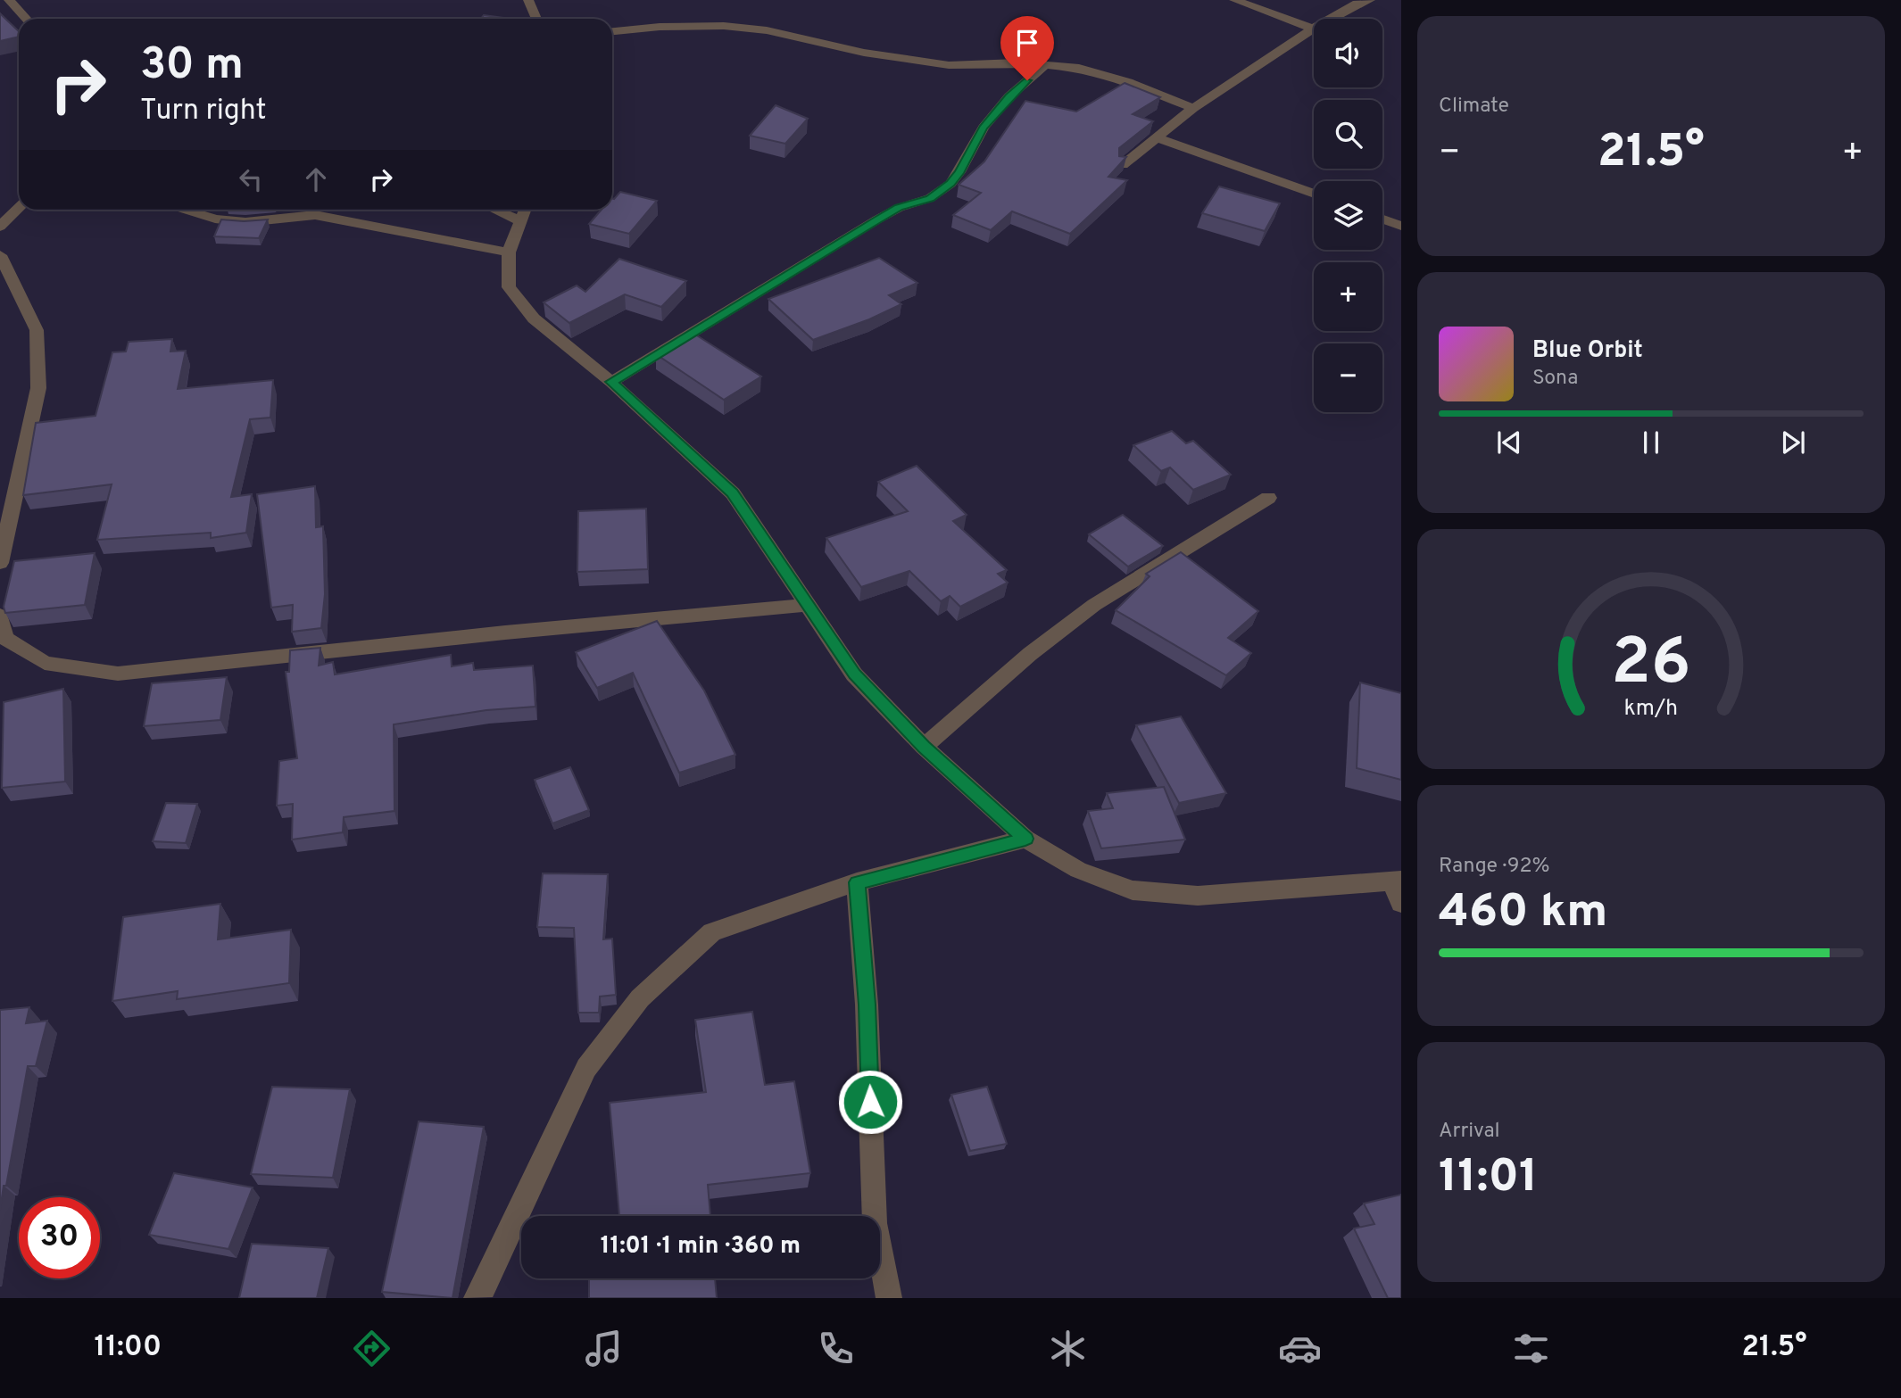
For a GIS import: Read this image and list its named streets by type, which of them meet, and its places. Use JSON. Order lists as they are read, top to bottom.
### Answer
{
  "page": {
    "tile": [
      "Climate",
      ["Range · 92%", "460 km"],
      ["Arrival", "11:01"]
    ],
    "map_buttons": ["+", "−"],
    "turn": ["30 m", "Turn right"],
    "heat": ["−", "21.5°", "+"],
    "song": ["Blue Orbit", "Sona"],
    "limit": "30",
    "trip": "11:01 · 1 min · 360 m",
    "tabs": ["11:00", "21.5°"],
    "gauge": ["26", "km/h"]
  }
}
